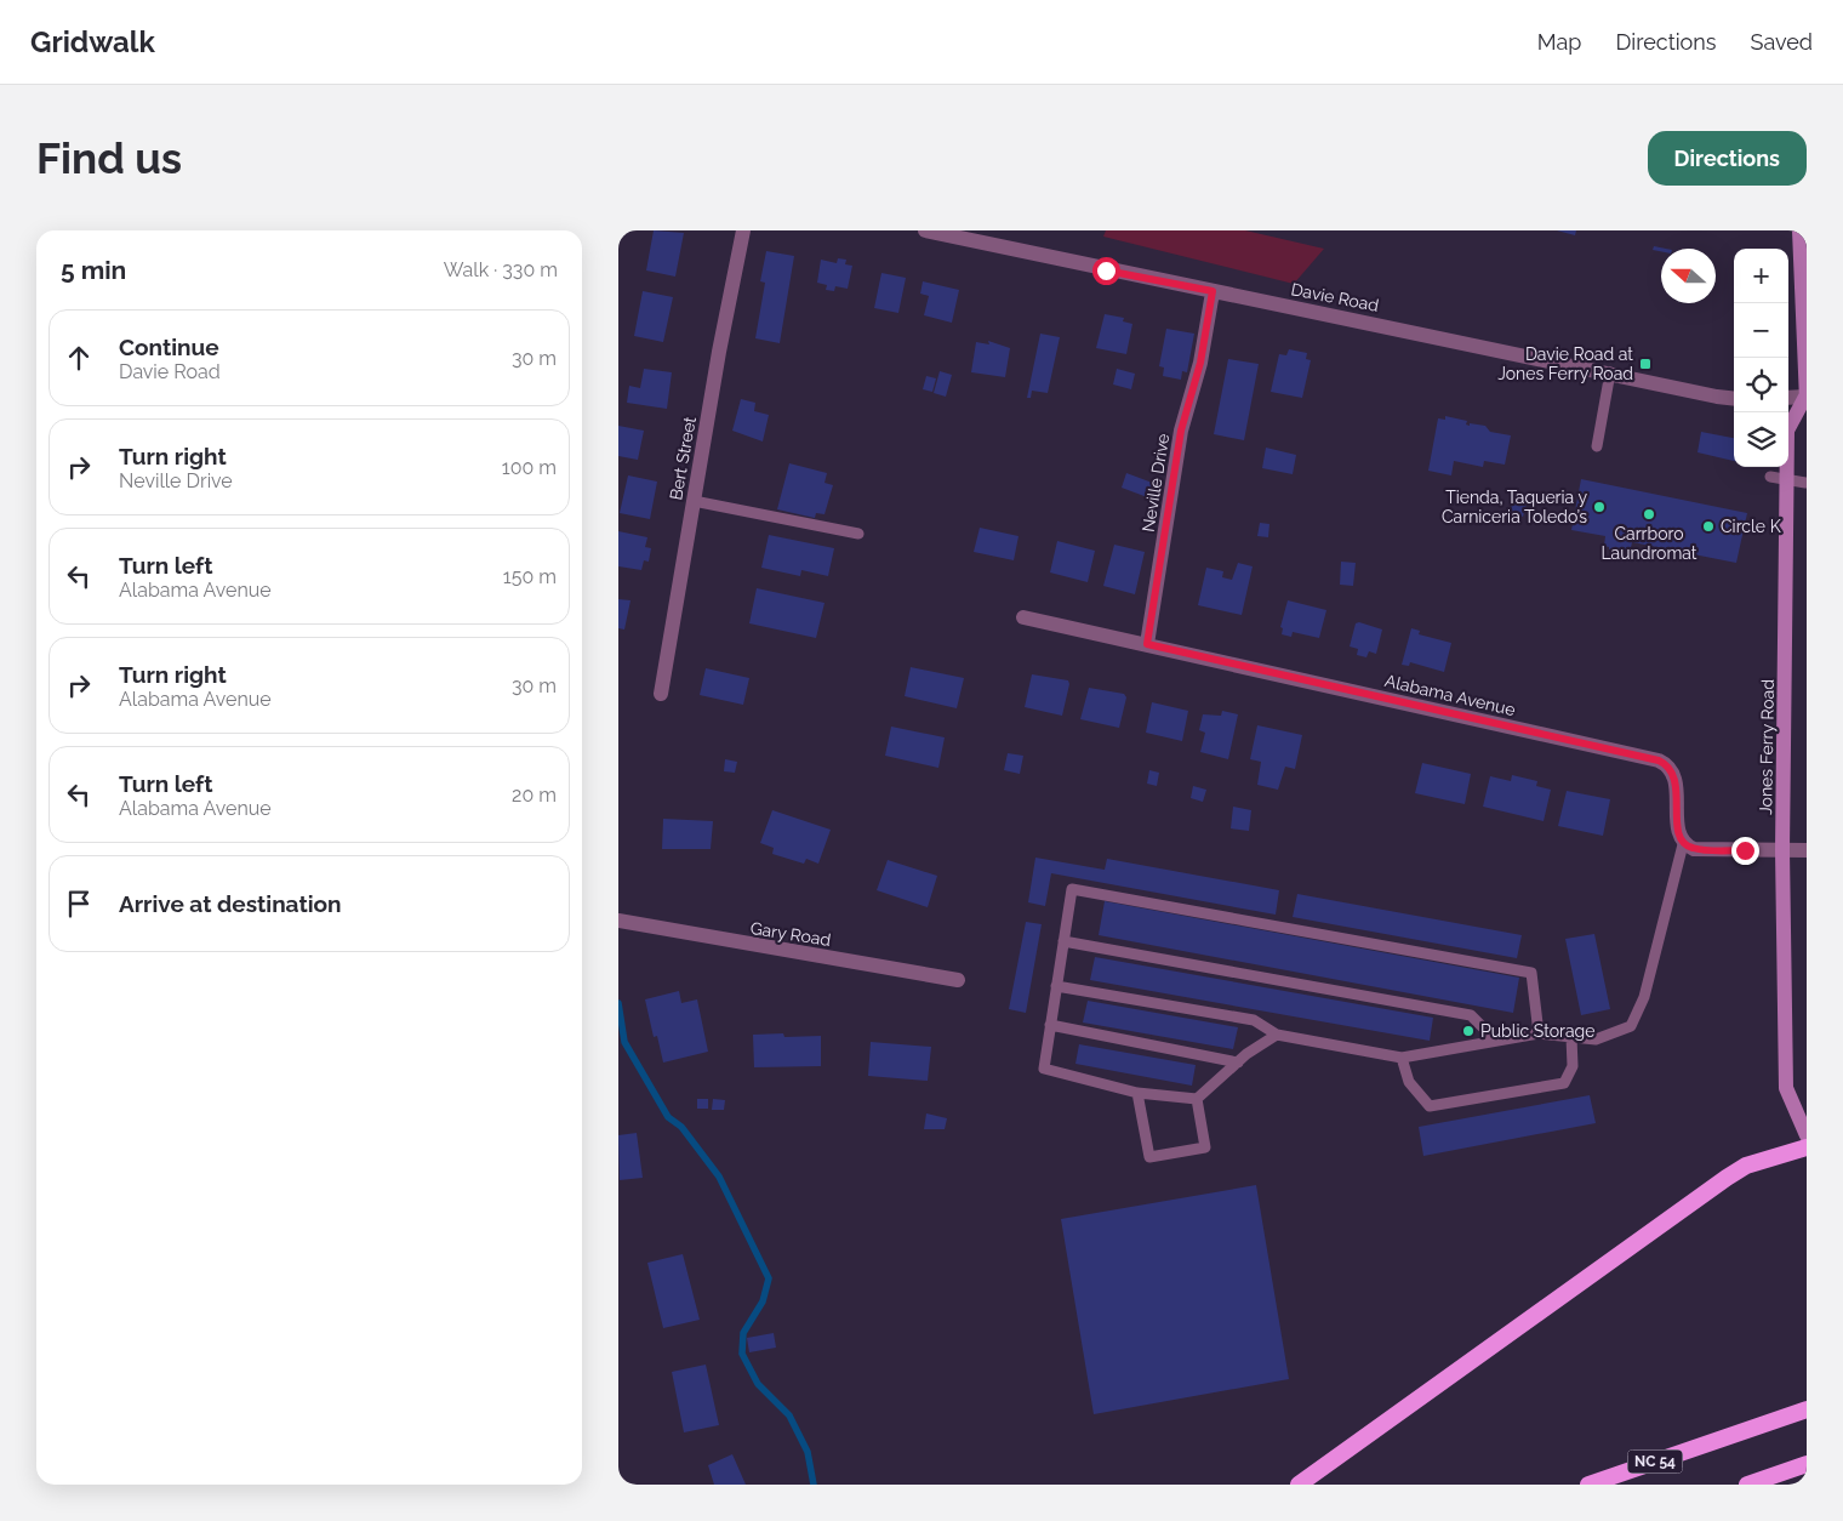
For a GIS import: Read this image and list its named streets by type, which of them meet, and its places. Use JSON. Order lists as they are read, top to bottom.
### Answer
{
  "streets": {
    "highway": ["NC 54"],
    "main road": ["Jones Ferry Road"],
    "street": [
      "Davie Road",
      "Bert Street",
      "Neville Drive",
      "Alabama Avenue",
      "Gary Road"
    ]
  },
  "crossings": [
    ["Davie Road", "Neville Drive"],
    ["Neville Drive", "Alabama Avenue"]
  ],
  "places": {
    "transit": ["Davie Road at Jones Ferry Road"],
    "other": [
      "Tienda, Taqueria y Carniceria Toledo’s",
      "Carrboro Laundromat",
      "Circle K",
      "Public Storage"
    ]
  },
  "north": "left",
  "page": {
    "header": "Gridwalk",
    "nav": ["Map", "Directions", "Saved"],
    "buttons": "Directions",
    "title": "Find us",
    "heading": ["5 min", "Walk · 330 m"],
    "map_buttons": ["+", "−"],
    "list": [
      ["Continue", "Davie Road", "30 m"],
      ["Turn right", "Neville Drive", "100 m"],
      ["Turn left", "Alabama Avenue", "150 m"],
      ["Turn right", "Alabama Avenue", "30 m"],
      ["Turn left", "Alabama Avenue", "20 m"],
      "Arrive at destination"
    ]
  }
}
